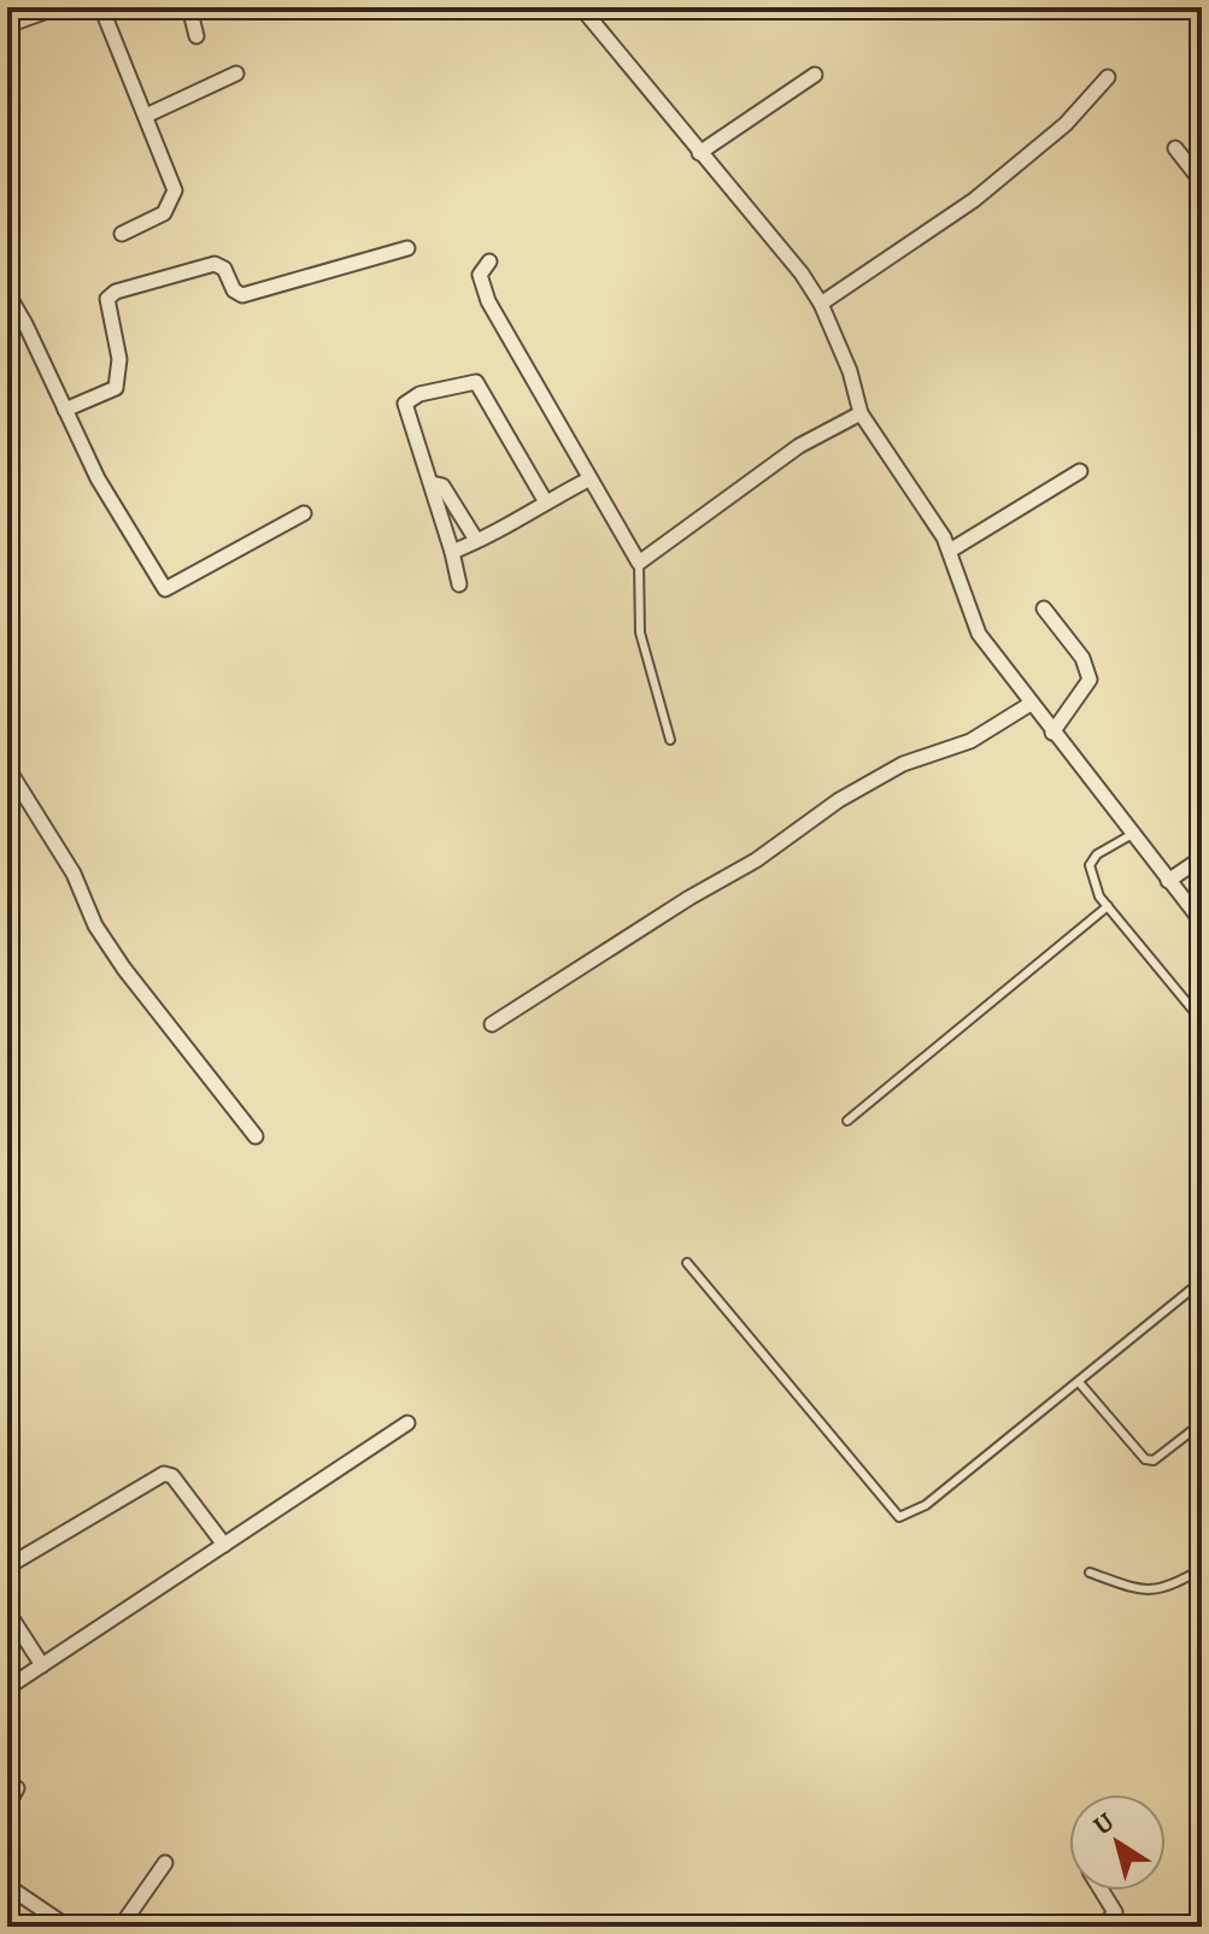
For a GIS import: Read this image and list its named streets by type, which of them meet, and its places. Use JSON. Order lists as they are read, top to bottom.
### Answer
{
  "north": "top left"
}
